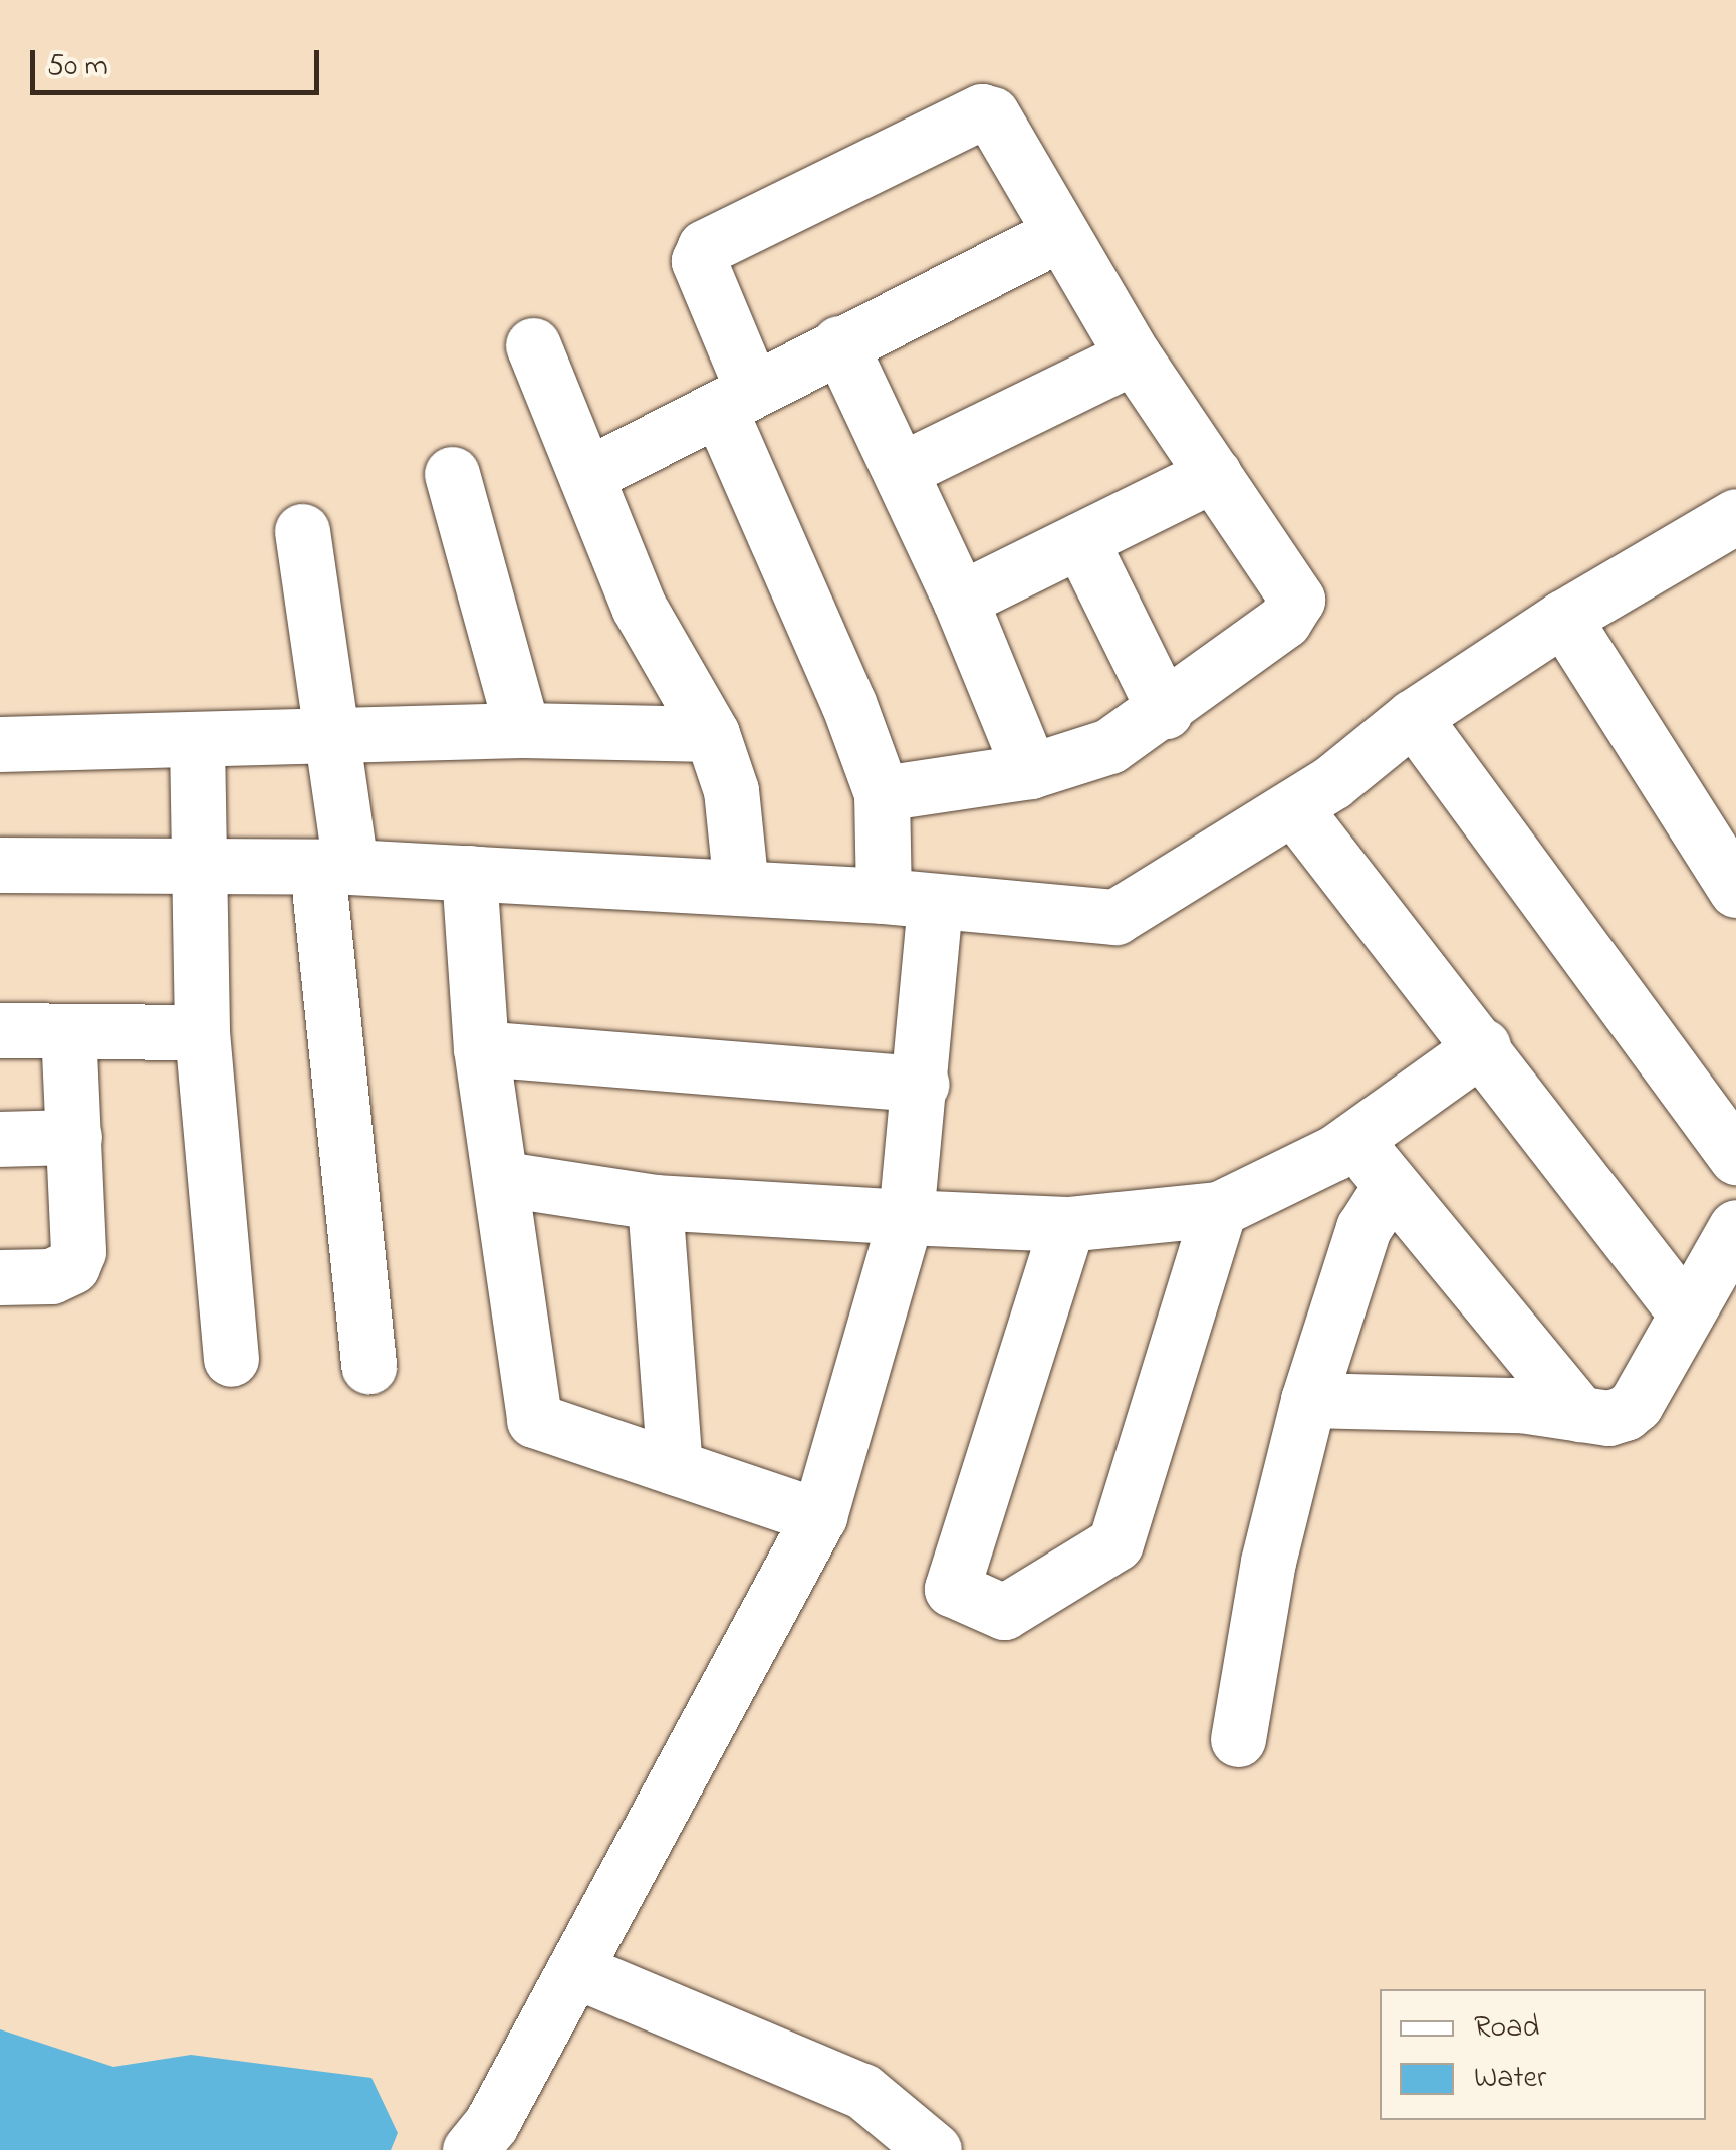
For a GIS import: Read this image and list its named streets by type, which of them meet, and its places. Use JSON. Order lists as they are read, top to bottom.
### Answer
{
  "legend": ["Road", "Water"],
  "scale_bar": "50 m"
}
